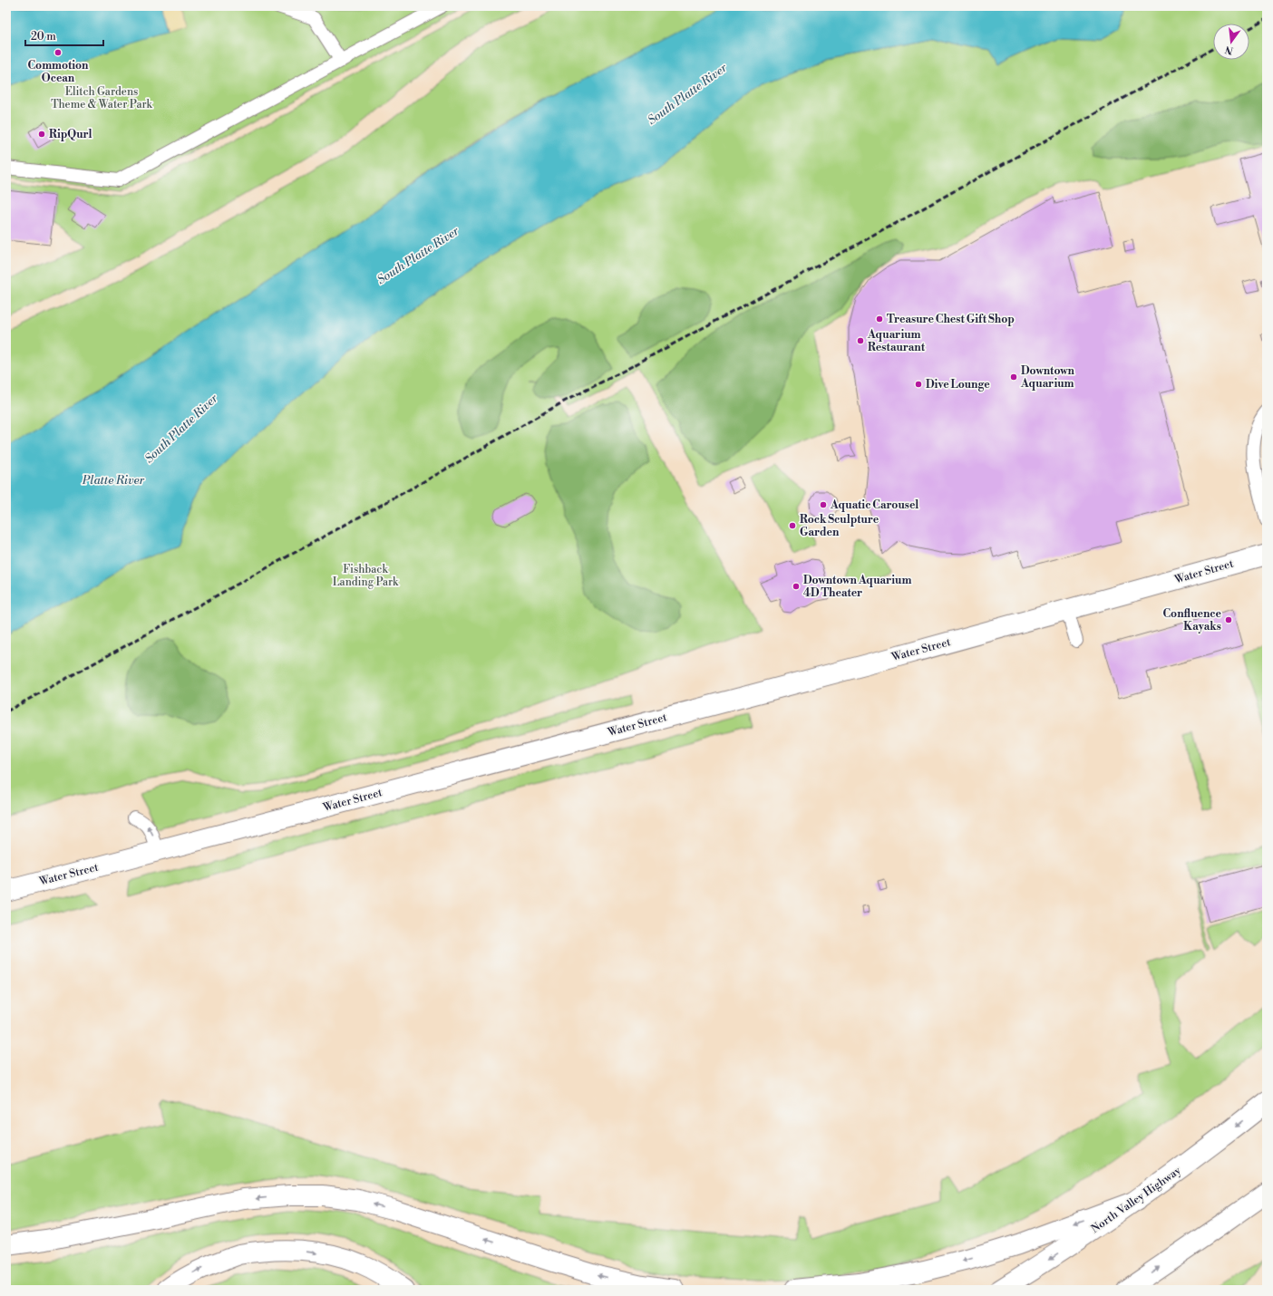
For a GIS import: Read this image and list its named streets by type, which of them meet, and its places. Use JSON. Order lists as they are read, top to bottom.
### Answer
{
  "streets": {
    "main road": ["Water Street", "North Valley Highway"]
  },
  "water": ["South Platte River", "Platte River"],
  "parks": ["Elitch Gardens Theme & Water Park", "Fishback Landing Park"],
  "places": [
    "Commotion Ocean",
    "RipQurl",
    "Treasure Chest Gift Shop",
    "Aquarium Restaurant",
    "Downtown Aquarium",
    "Dive Lounge",
    "Aquatic Carousel",
    "Rock Sculpture Garden",
    "Downtown Aquarium 4D Theater",
    "Confluence Kayaks"
  ],
  "scale_bar": "20 m",
  "north": "bottom"
}
